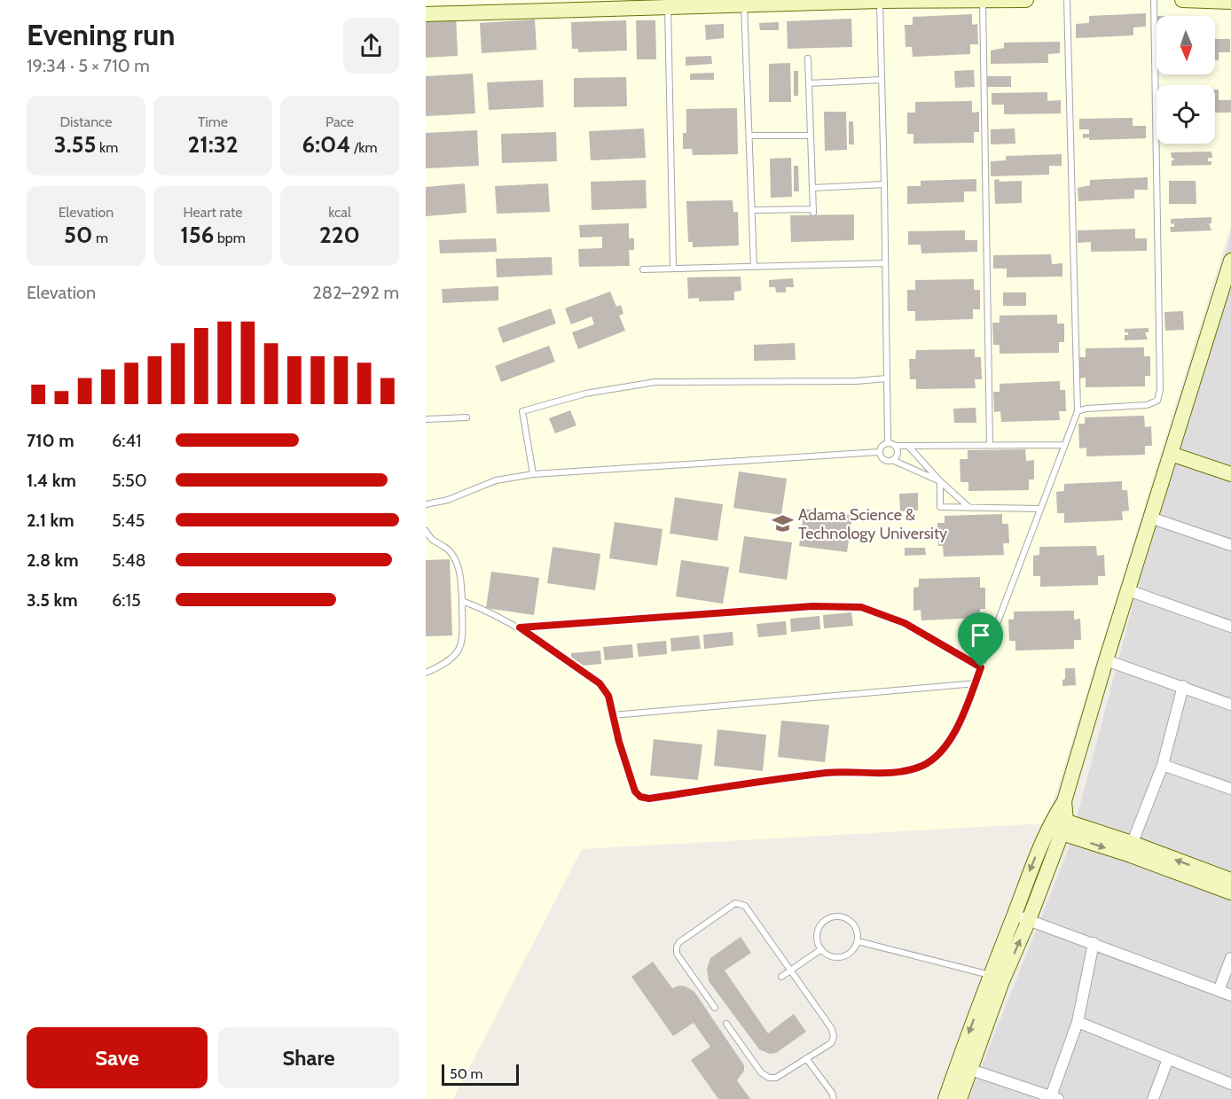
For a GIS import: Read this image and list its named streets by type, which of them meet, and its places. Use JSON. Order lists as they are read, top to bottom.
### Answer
{
  "places": {
    "school or university": ["Adama Science & Technology University"]
  },
  "scale_bar": "50 m",
  "north": "bottom",
  "page": {
    "heading": ["Evening run", "19:34 · 5 × 710 m"],
    "stats": [
      ["Distance", "3.55 km"],
      ["Time", "21:32"],
      ["Pace", "6:04 /km"],
      ["Elevation", "50 m"],
      ["Heart rate", "156 bpm"],
      ["kcal", "220"]
    ],
    "chart": ["Elevation", "282–292 m"],
    "list": [
      {
        "name": "710 m",
        "note": "6:41"
      },
      {
        "name": "1.4 km",
        "note": "5:50"
      },
      {
        "name": "2.1 km",
        "note": "5:45"
      },
      {
        "name": "2.8 km",
        "note": "5:48"
      },
      {
        "name": "3.5 km",
        "note": "6:15"
      }
    ],
    "buttons": ["Save", "Share"],
    "scale": "50 m"
  }
}
